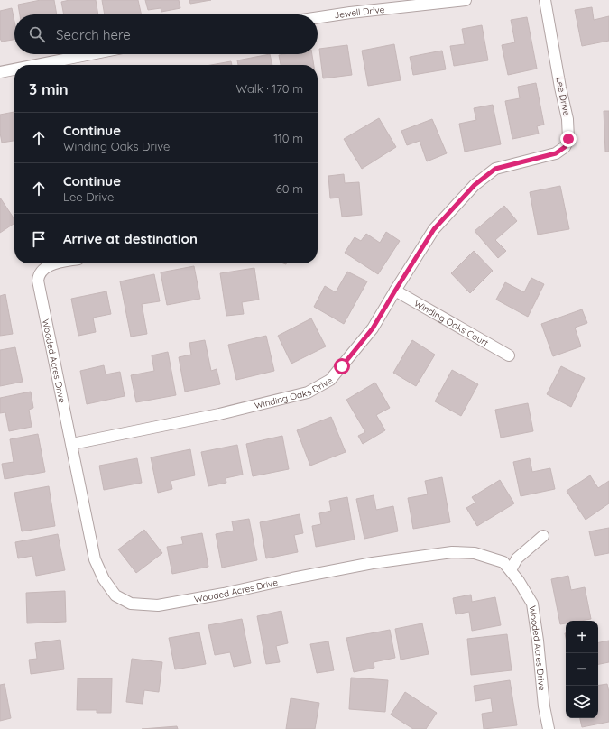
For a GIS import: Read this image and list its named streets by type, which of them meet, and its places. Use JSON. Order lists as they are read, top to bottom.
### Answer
{
  "streets": {
    "street": [
      "Jewell Drive",
      "Lee Drive",
      "Winding Oaks Court",
      "Wooded Acres Drive",
      "Winding Oaks Drive"
    ]
  },
  "crossings": [
    ["Lee Drive", "Winding Oaks Drive"],
    ["Winding Oaks Court", "Winding Oaks Drive"],
    ["Wooded Acres Drive", "Winding Oaks Drive"]
  ],
  "page": {
    "search": "Search here",
    "heading": ["3 min", "Walk · 170 m"],
    "list": [
      ["Continue", "Winding Oaks Drive", "110 m"],
      ["Continue", "Lee Drive", "60 m"],
      "Arrive at destination"
    ],
    "map_buttons": ["+", "−"]
  }
}
